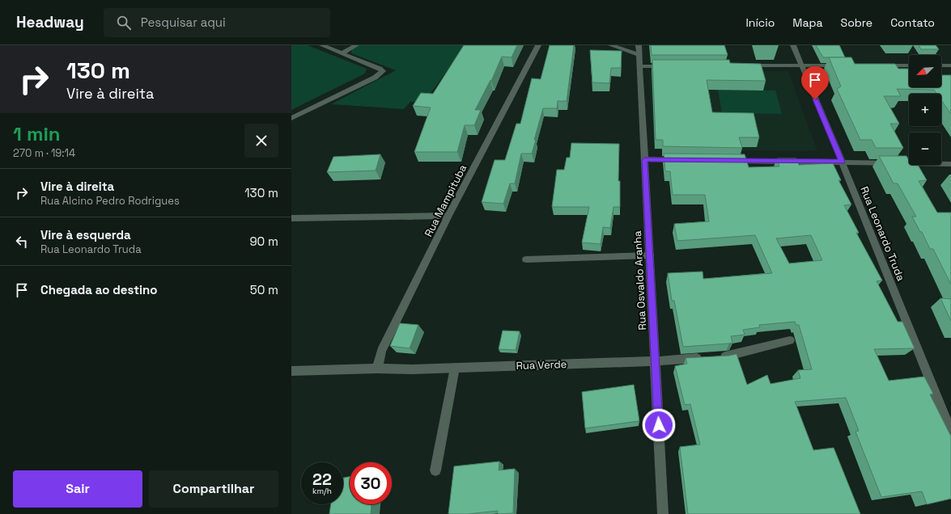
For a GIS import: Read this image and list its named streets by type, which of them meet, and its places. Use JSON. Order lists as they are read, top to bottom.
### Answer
{
  "streets": {
    "street": [
      "Rua Mampituba",
      "Rua Leonardo Truda",
      "Rua Osvaldo Aranha",
      "Rua Verde"
    ]
  },
  "crossings": [
    ["Rua Mampituba", "Rua Verde"],
    ["Rua Osvaldo Aranha", "Rua Verde"]
  ],
  "north": "bottom left",
  "page": {
    "header": "Headway",
    "search": "Pesquisar aqui",
    "nav": [
      "Início",
      "Mapa",
      "Sobre",
      "Contato"
    ],
    "turn": ["130 m", "Vire à direita"],
    "map_buttons": ["+", "−"],
    "heading": ["1 min", "270 m · 19:14"],
    "list": [
      {
        "name": "Vire à direita",
        "note": "Rua Alcino Pedro Rodrigues",
        "value": "130 m"
      },
      {
        "name": "Vire à esquerda",
        "note": "Rua Leonardo Truda",
        "value": "90 m"
      },
      {
        "name": "Chegada ao destino",
        "value": "50 m"
      }
    ],
    "speed": "22 km/h",
    "limit": "30",
    "buttons": ["Sair", "Compartilhar"]
  }
}
